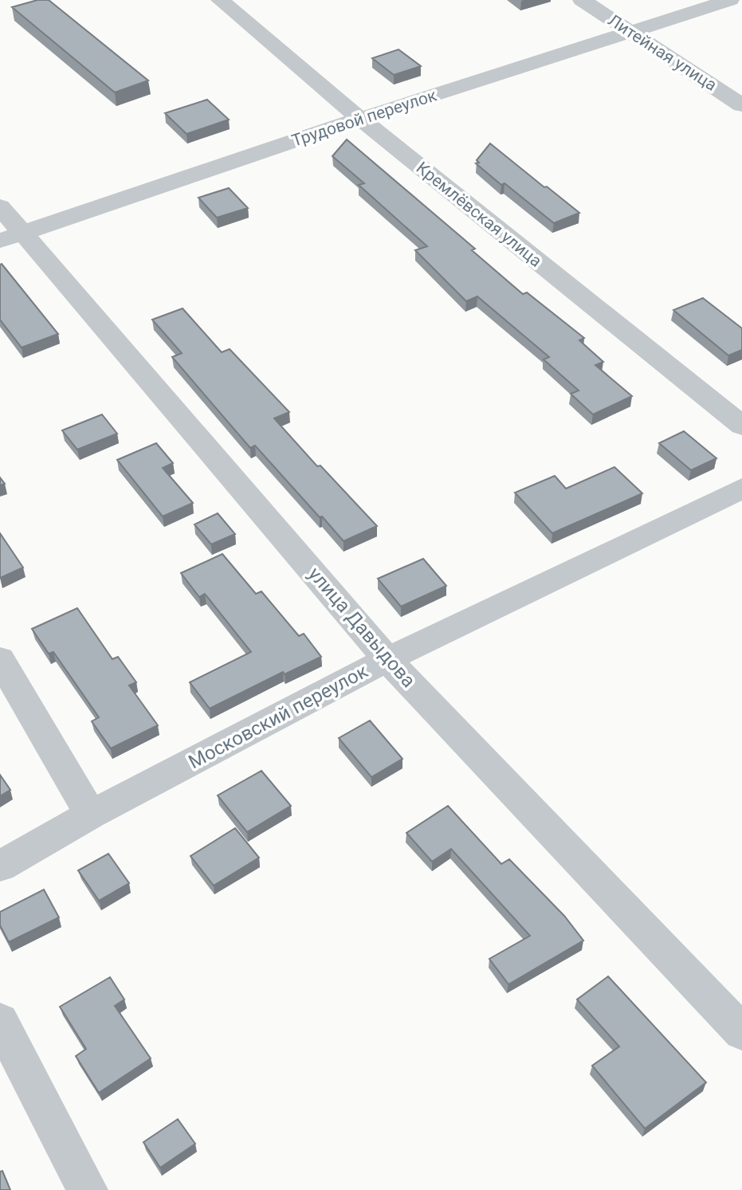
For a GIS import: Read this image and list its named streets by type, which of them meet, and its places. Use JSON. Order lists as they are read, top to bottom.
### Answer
{
  "streets": {
    "street": [
      "Литейная улица",
      "Трудовой переулок",
      "Кремлёвская улица",
      "улица Давыдова",
      "Московский переулок"
    ]
  },
  "crossings": [
    ["Литейная улица", "Трудовой переулок"],
    ["Трудовой переулок", "Кремлёвская улица"],
    ["Трудовой переулок", "улица Давыдова"],
    ["улица Давыдова", "Московский переулок"]
  ]
}
